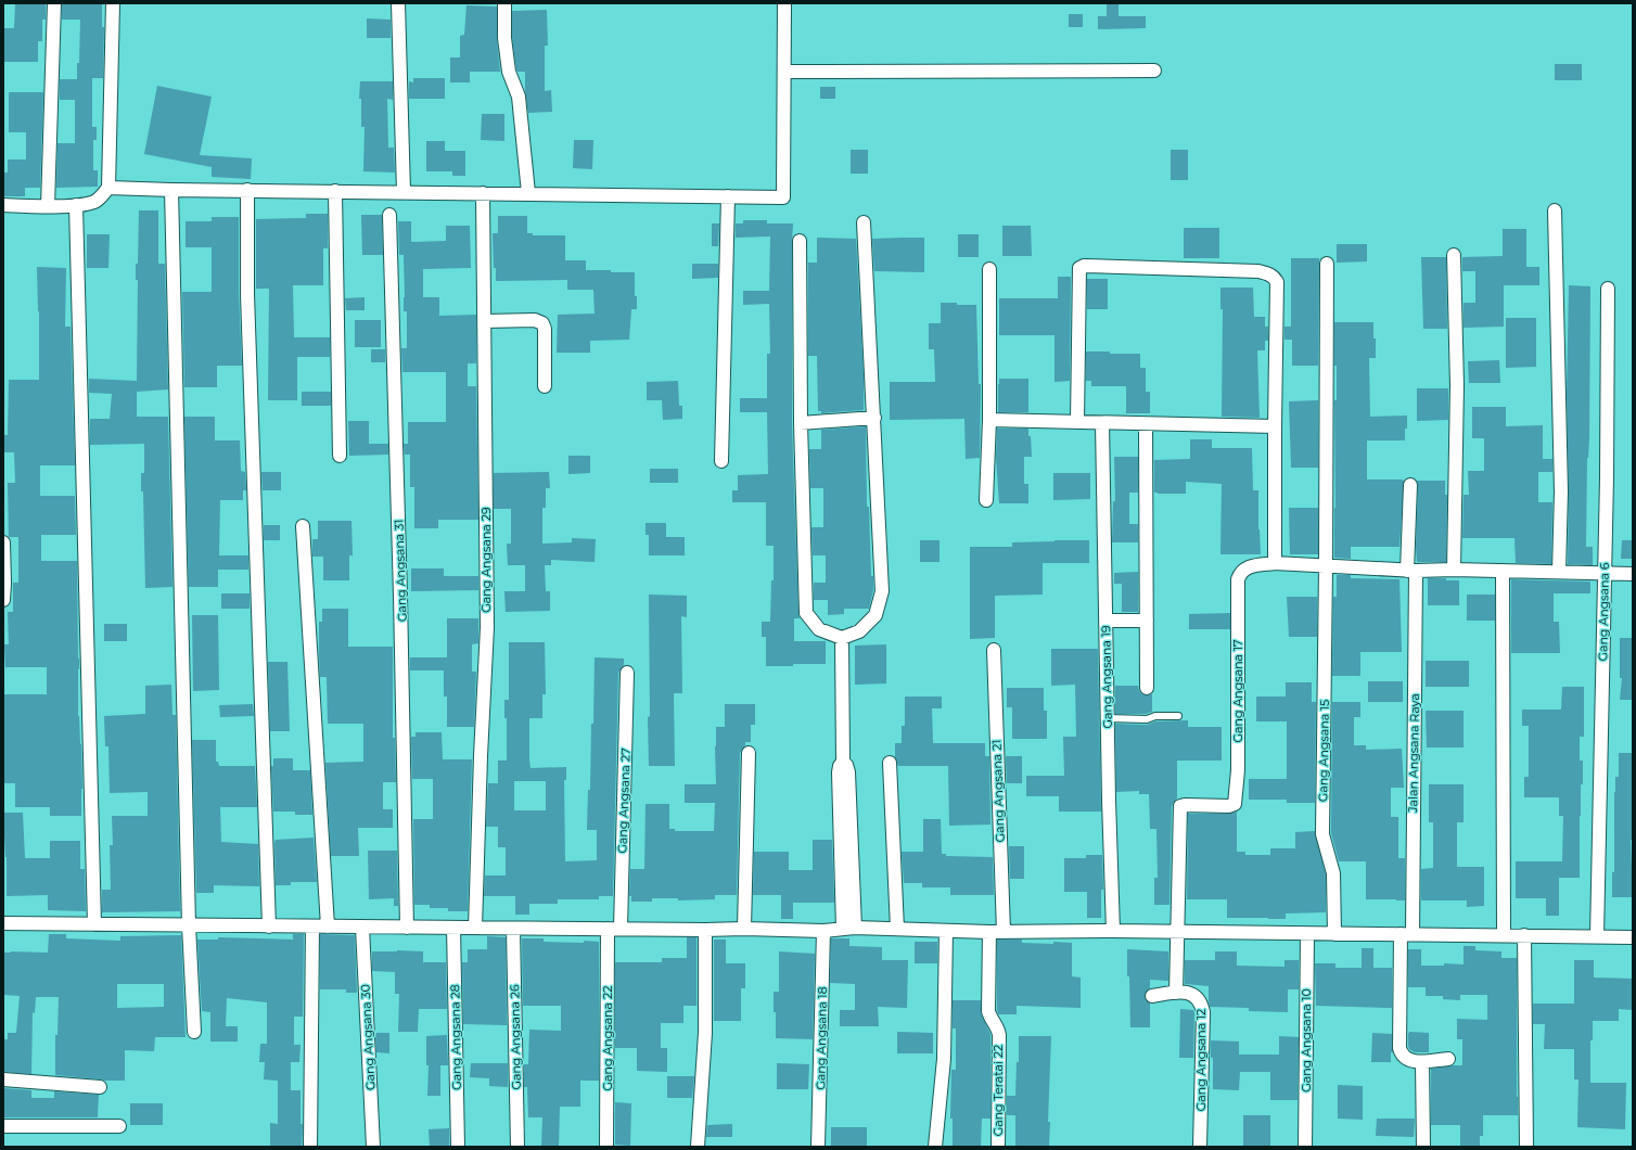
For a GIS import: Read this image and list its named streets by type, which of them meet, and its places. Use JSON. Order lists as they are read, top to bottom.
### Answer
{
  "streets": {
    "street": [
      "Gang Angsana 29",
      "Gang Angsana 31",
      "Gang Angsana 6",
      "Gang Angsana 19",
      "Gang Angsana 17",
      "Gang Angsana 15",
      "Jalan Angsana Raya",
      "Gang Angsana 21",
      "Gang Angsana 27",
      "Gang Angsana 30",
      "Gang Angsana 28",
      "Gang Angsana 26",
      "Gang Angsana 22",
      "Gang Angsana 18",
      "Gang Angsana 10",
      "Gang Angsana 12",
      "Gang Teratai 22"
    ]
  },
  "crossings": [
    ["Gang Angsana 27", "Gang Angsana 22"]
  ]
}
